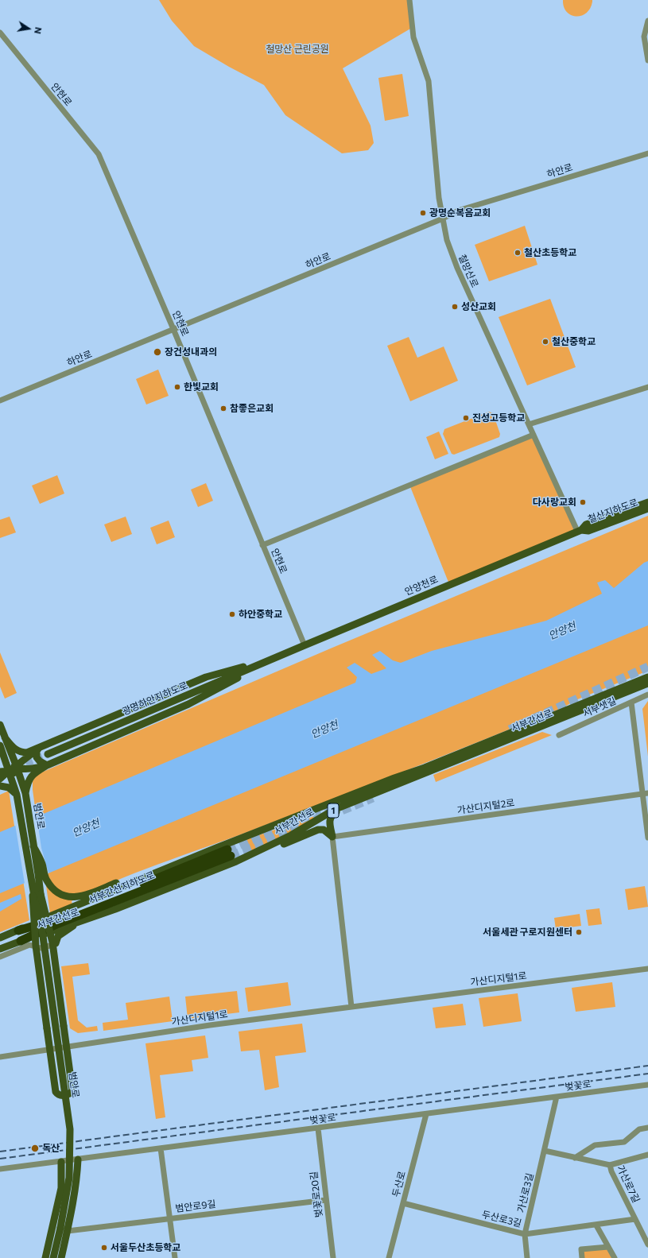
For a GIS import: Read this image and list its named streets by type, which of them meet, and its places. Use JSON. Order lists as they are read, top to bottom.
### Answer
{
  "streets": {
    "highway": ["서부간선지하도로"],
    "main road": [
      "철산지하도로",
      "안양천로",
      "광명하안지하도로",
      "서부간선로",
      "1",
      "범안로"
    ],
    "street": [
      "안현로",
      "하안로",
      "철망산로",
      "서부샛길",
      "가산디지털2로",
      "가산디지털1로",
      "벚꽃로",
      "두산로",
      "가산로7길",
      "가산로3길",
      "벚꽃로20길",
      "범안로9길",
      "두산로3길"
    ]
  },
  "crossings": [
    ["안현로", "하안로"],
    ["안현로", "안양천로"],
    ["하안로", "철망산로"],
    ["철망산로", "철산지하도로"],
    ["철망산로", "안양천로"],
    ["철산지하도로", "안양천로"],
    ["안양천로", "광명하안지하도로"],
    ["서부간선로", "서부간선지하도로"],
    ["벚꽃로", "두산로"],
    ["벚꽃로", "가산로3길"],
    ["벚꽃로", "벚꽃로20길"],
    ["두산로", "두산로3길"],
    ["가산로7길", "두산로3길"],
    ["가산로3길", "두산로3길"],
    ["벚꽃로20길", "범안로9길"]
  ],
  "water": ["안양천"],
  "parks": ["철망산 근린공원"],
  "places": [
    "광명순복음교회",
    "철산초등학교",
    "성산교회",
    "철산중학교",
    "장건성내과의",
    "한빛교회",
    "참좋은교회",
    "진성고등학교",
    "다사랑교회",
    "하안중학교",
    "서울세관 구로지원센터",
    "독산",
    "서울두산초등학교"
  ],
  "north": "right"
}
